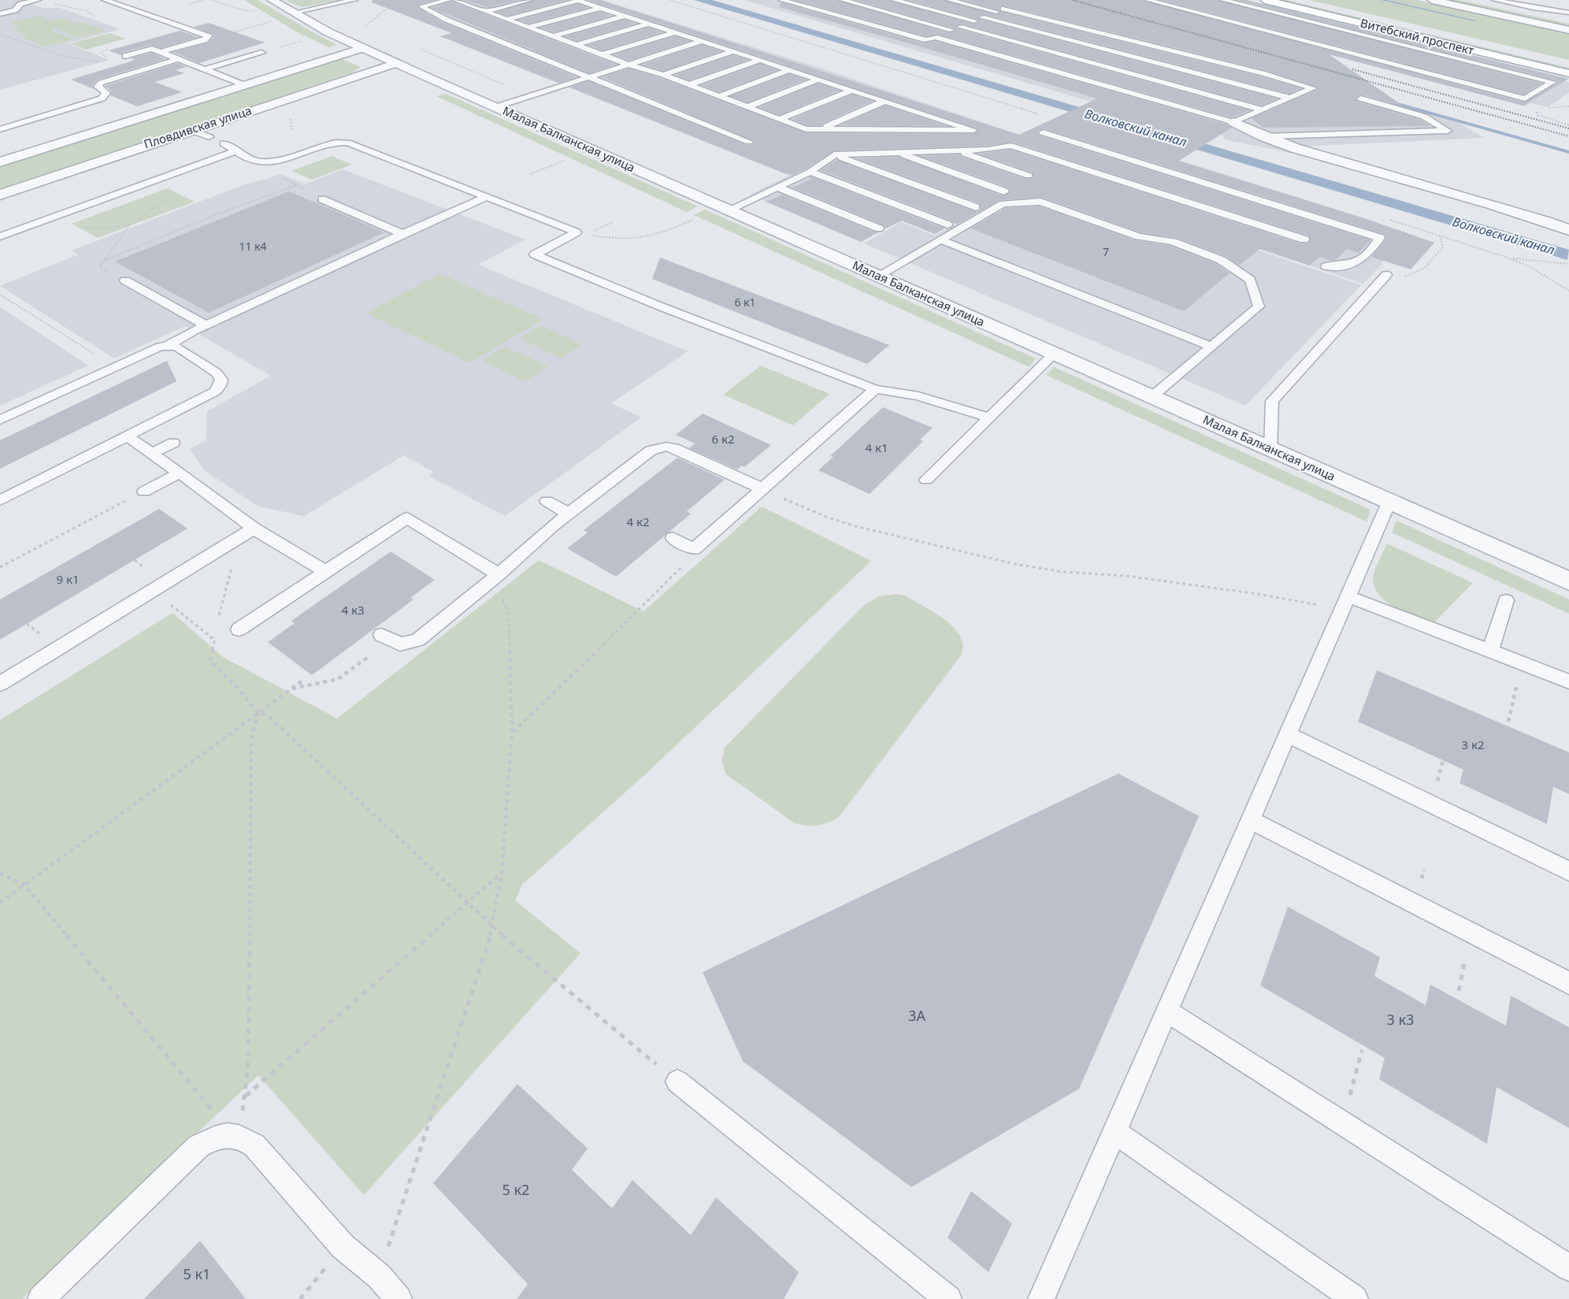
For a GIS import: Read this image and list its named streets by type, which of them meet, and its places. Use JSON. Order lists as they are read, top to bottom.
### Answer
{
  "streets": {
    "main road": ["Витебский проспект"],
    "street": ["Пловдивская улица", "Малая Балканская улица"]
  },
  "crossings": [
    ["Пловдивская улица", "Малая Балканская улица"]
  ],
  "water": ["Волковский канал"],
  "house_numbers": [
    "11 к4",
    "7",
    "6 к1",
    "6 к2",
    "4 к1",
    "4 к2",
    "9 к1",
    "4 к3",
    "3 к2",
    "3А",
    "3 к3",
    "5 к2",
    "5 к1"
  ]
}
